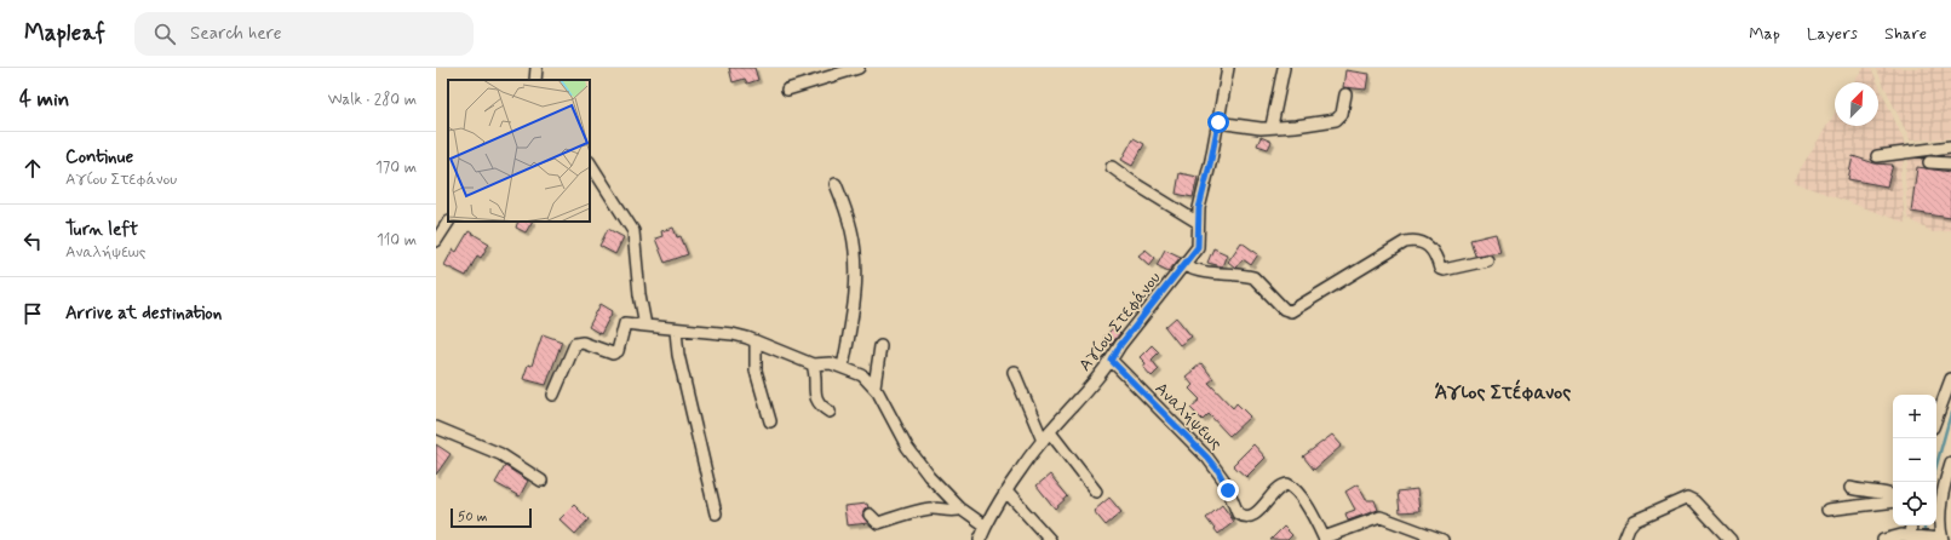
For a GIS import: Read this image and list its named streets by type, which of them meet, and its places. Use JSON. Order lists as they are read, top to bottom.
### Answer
{
  "streets": {
    "street": ["Αγίου Στεφάνου", "Αναλήψεως"]
  },
  "crossings": [
    ["Αγίου Στεφάνου", "Αναλήψεως"]
  ],
  "districts": ["Άγιος Στέφανος"],
  "scale_bar": "50 m",
  "north": "top right",
  "page": {
    "header": "Mapleaf",
    "search": "Search here",
    "nav": ["Map", "Layers", "Share"],
    "heading": ["4 min", "Walk · 280 m"],
    "list": [
      ["Continue", "Αγίου Στεφάνου", "170 m"],
      ["Turn left", "Αναλήψεως", "110 m"],
      "Arrive at destination"
    ],
    "map_buttons": ["+", "−"],
    "scale": "50 m"
  }
}
